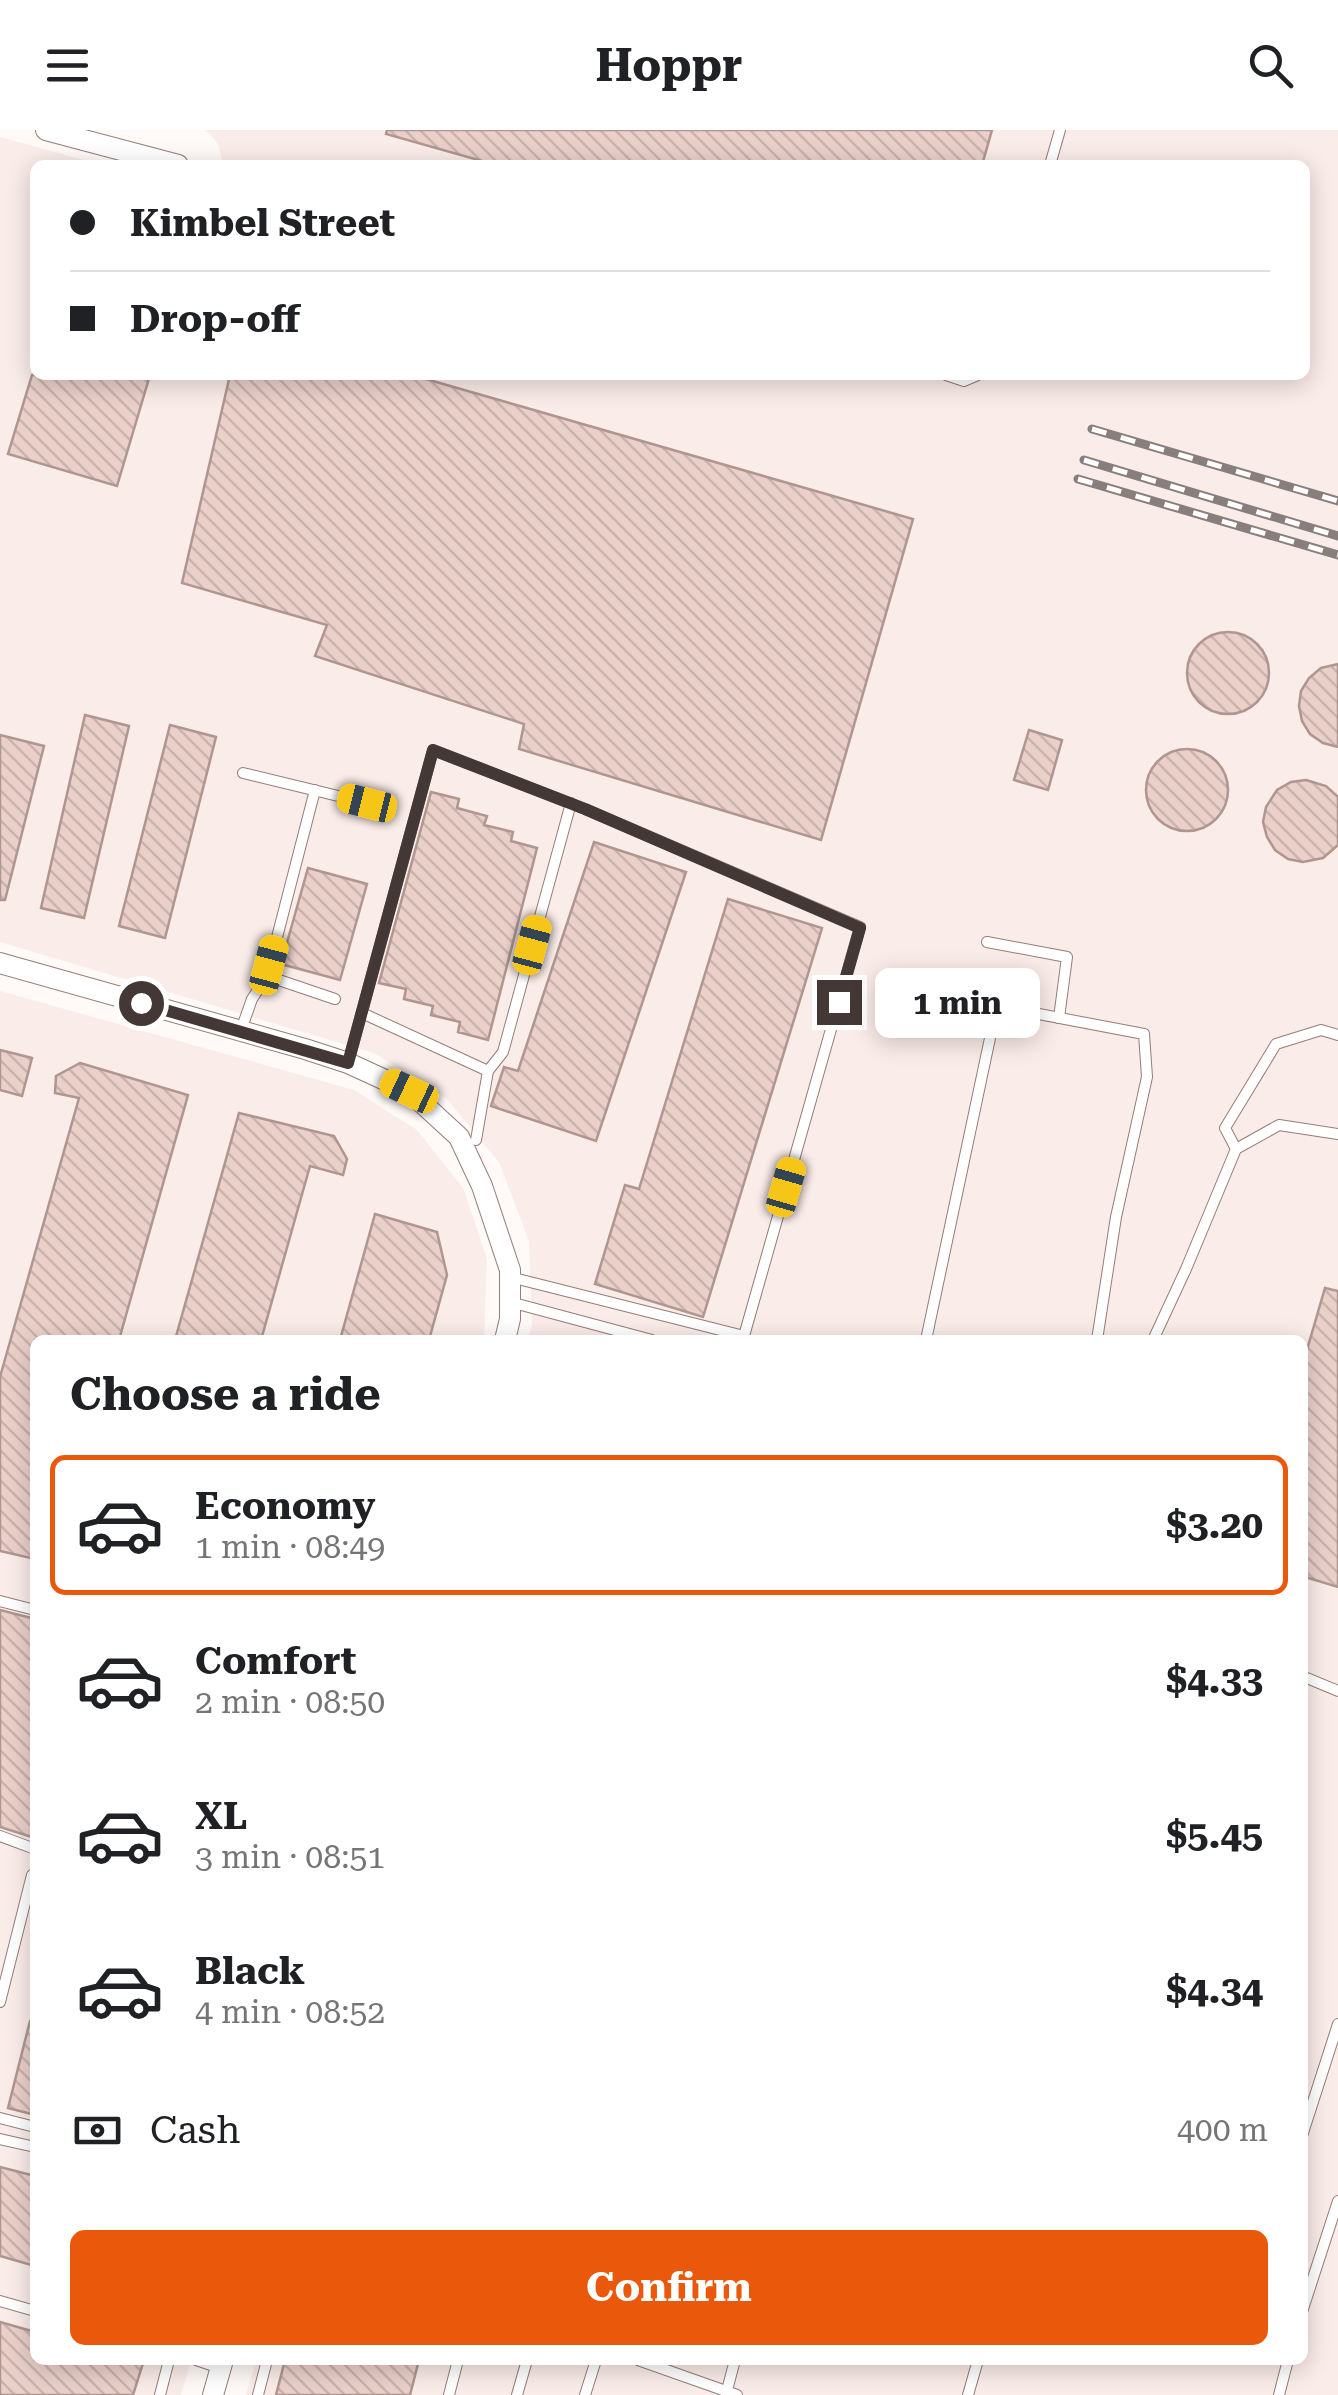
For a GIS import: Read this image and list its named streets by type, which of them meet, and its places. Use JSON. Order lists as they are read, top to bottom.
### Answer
{
  "page": {
    "header": "Hoppr",
    "banner": ["Kimbel Street", "Drop-off"],
    "bubble": "1 min",
    "heading": "Choose a ride",
    "list": [
      {
        "name": "Economy",
        "note": "1 min · 08:49",
        "value": "$3.20"
      },
      {
        "name": "Comfort",
        "note": "2 min · 08:50",
        "value": "$4.33"
      },
      {
        "name": "XL",
        "note": "3 min · 08:51",
        "value": "$5.45"
      },
      {
        "name": "Black",
        "note": "4 min · 08:52",
        "value": "$4.34"
      }
    ],
    "pay": ["Cash", "400 m"],
    "buttons": "Confirm"
  }
}
